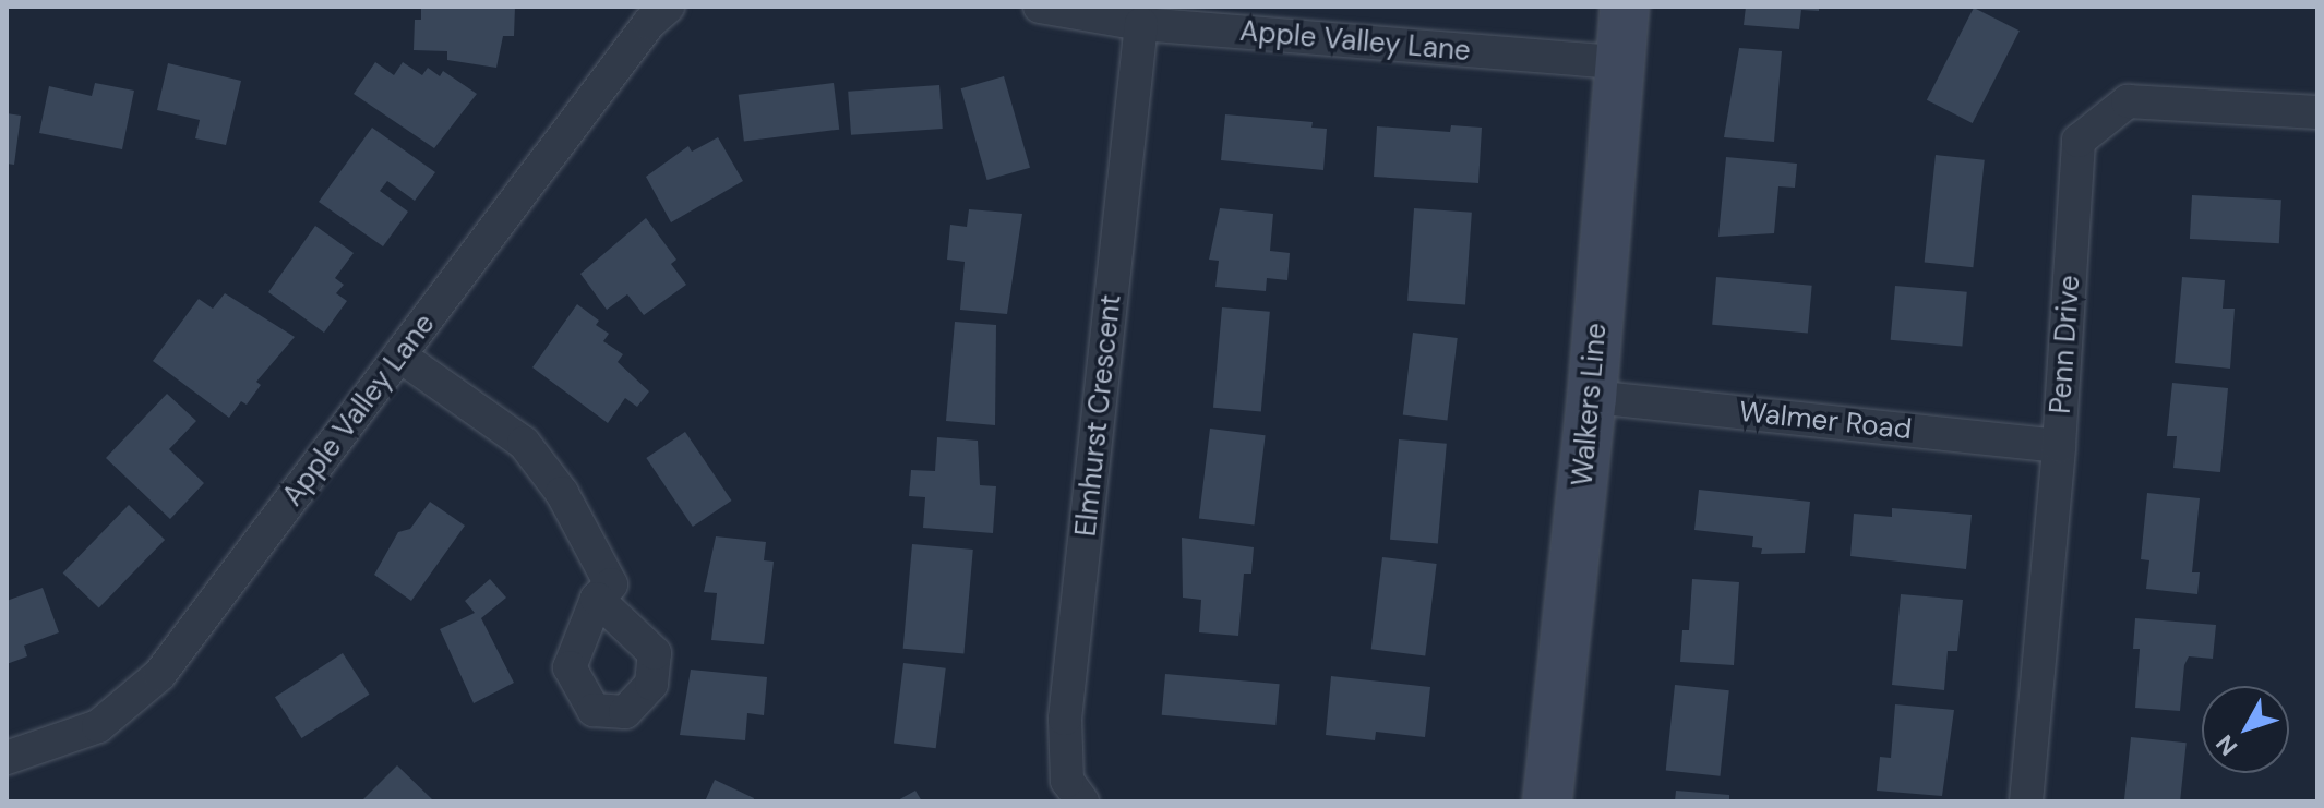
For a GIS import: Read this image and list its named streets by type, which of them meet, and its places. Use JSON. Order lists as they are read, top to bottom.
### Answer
{
  "streets": {
    "main road": ["Walkers Line"],
    "street": [
      "Apple Valley Lane",
      "Penn Drive",
      "Elmhurst Crescent",
      "Walmer Road"
    ]
  },
  "crossings": [
    ["Apple Valley Lane", "Walkers Line"],
    ["Apple Valley Lane", "Elmhurst Crescent"],
    ["Penn Drive", "Walmer Road"],
    ["Walkers Line", "Walmer Road"]
  ],
  "north": "bottom left"
}
